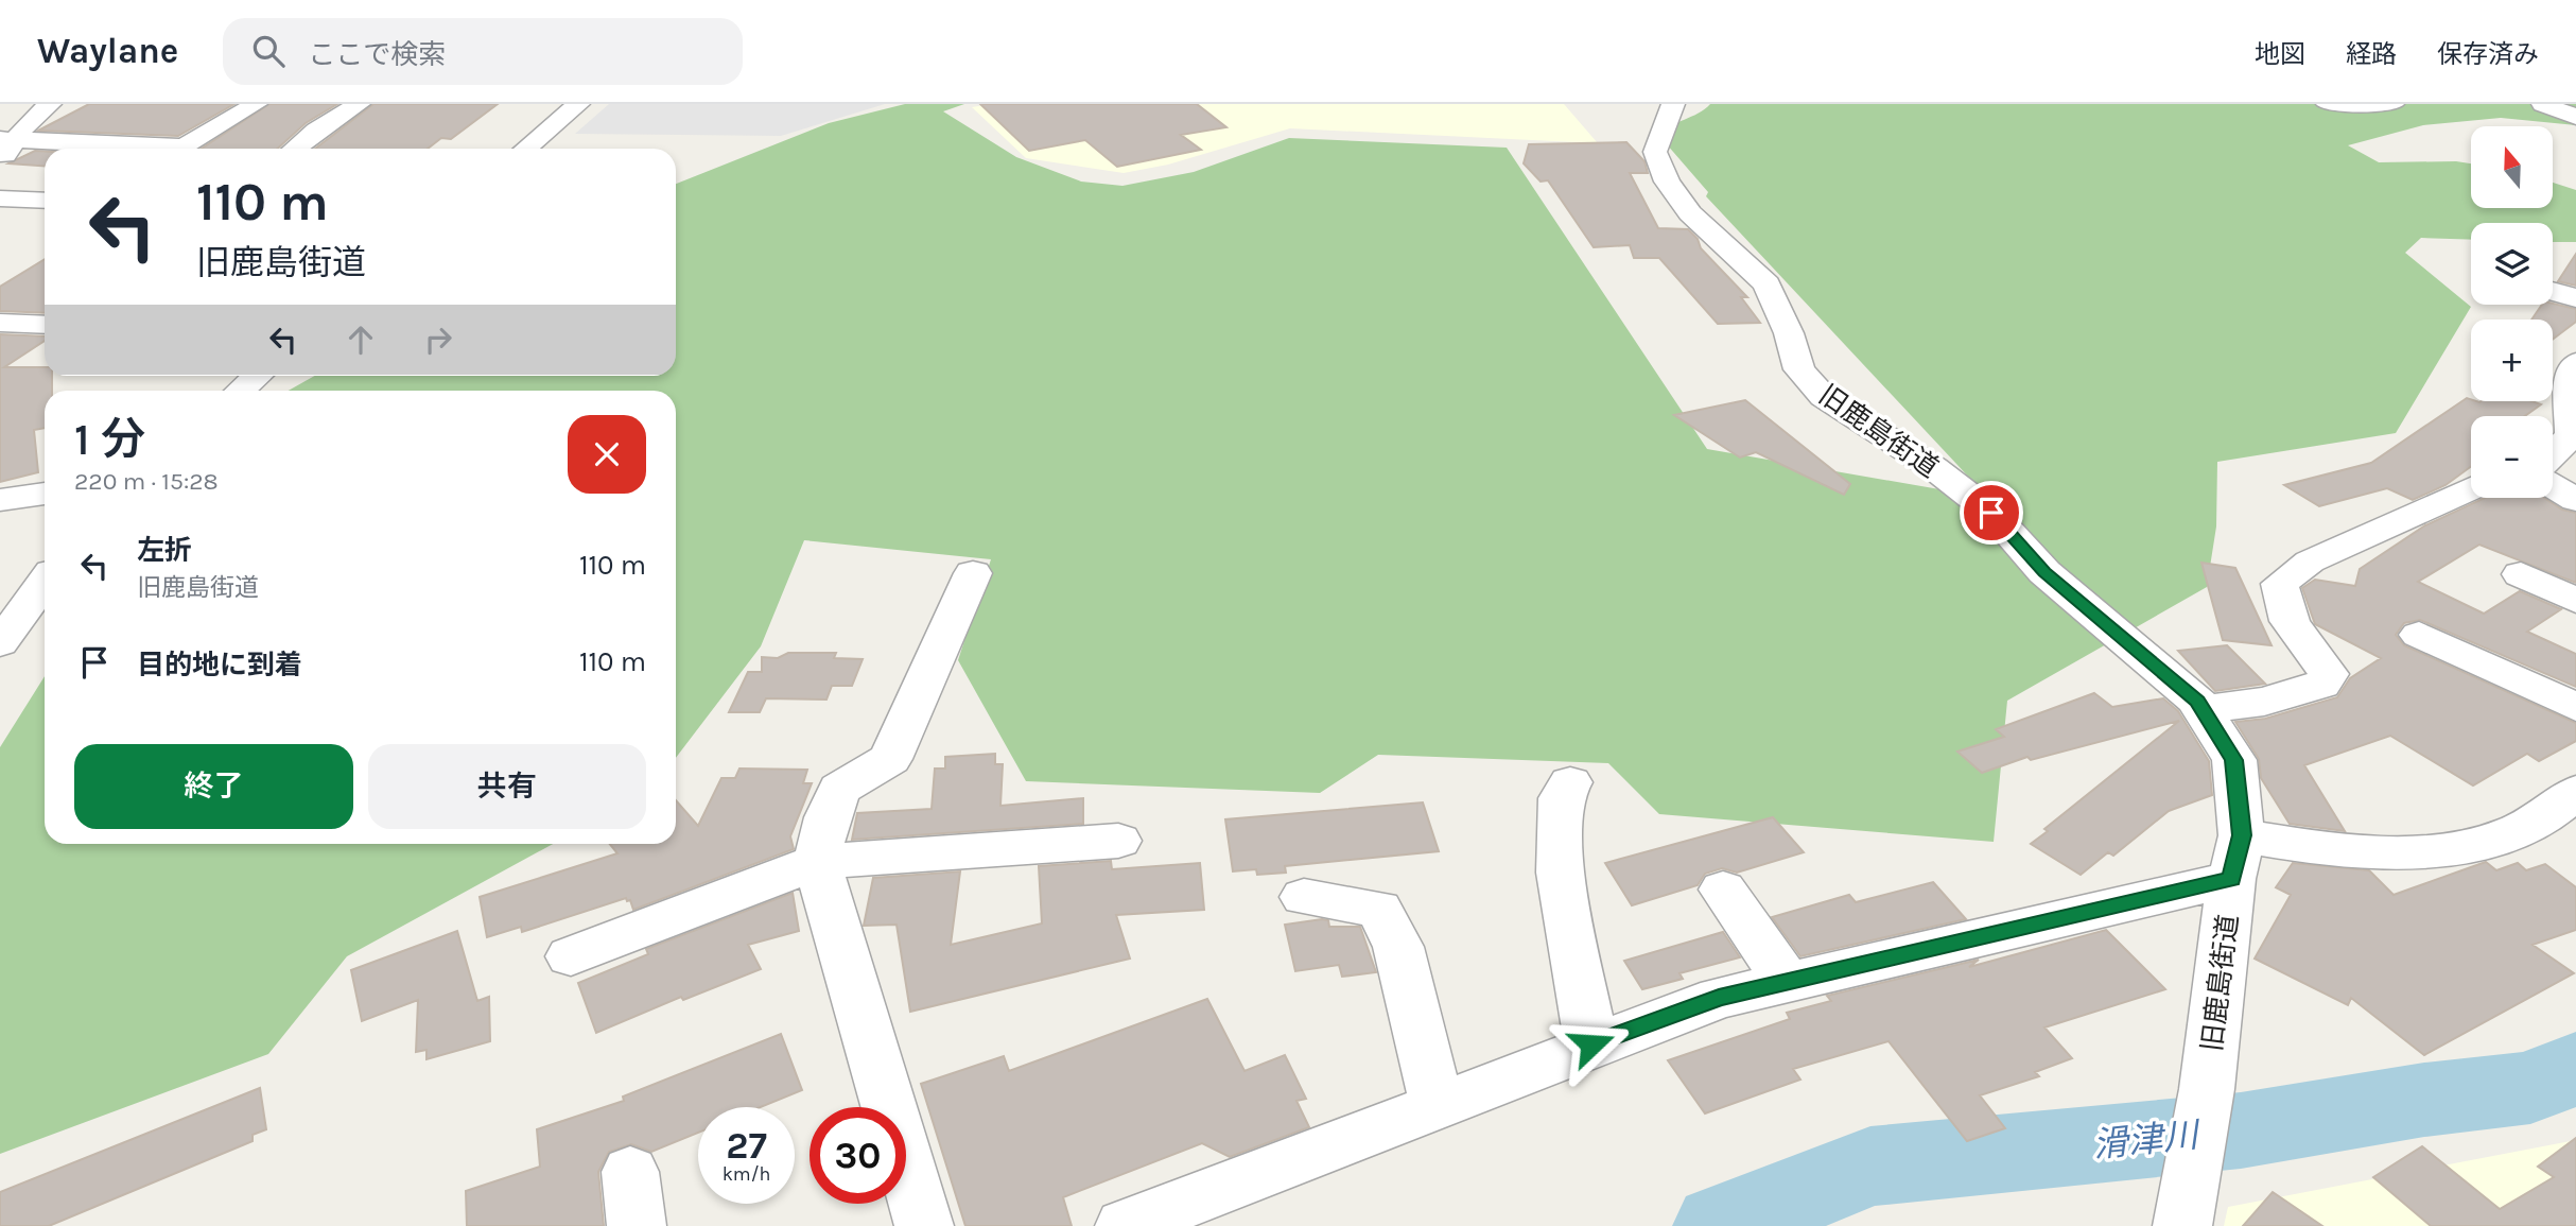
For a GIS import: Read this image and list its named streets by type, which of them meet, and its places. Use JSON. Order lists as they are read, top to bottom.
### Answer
{
  "streets": {
    "street": ["旧鹿島街道"]
  },
  "water": ["滑津川"],
  "north": "top",
  "page": {
    "header": "Waylane",
    "search": "ここで検索",
    "nav": ["地図", "経路", "保存済み"],
    "map_buttons": ["+", "−"],
    "turn": ["110 m", "旧鹿島街道"],
    "heading": ["1 分", "220 m · 15:28"],
    "list": [
      {
        "name": "左折",
        "note": "旧鹿島街道",
        "value": "110 m"
      },
      {
        "name": "目的地に到着",
        "value": "110 m"
      }
    ],
    "buttons": ["終了", "共有"],
    "speed": "27 km/h",
    "limit": "30"
  }
}
